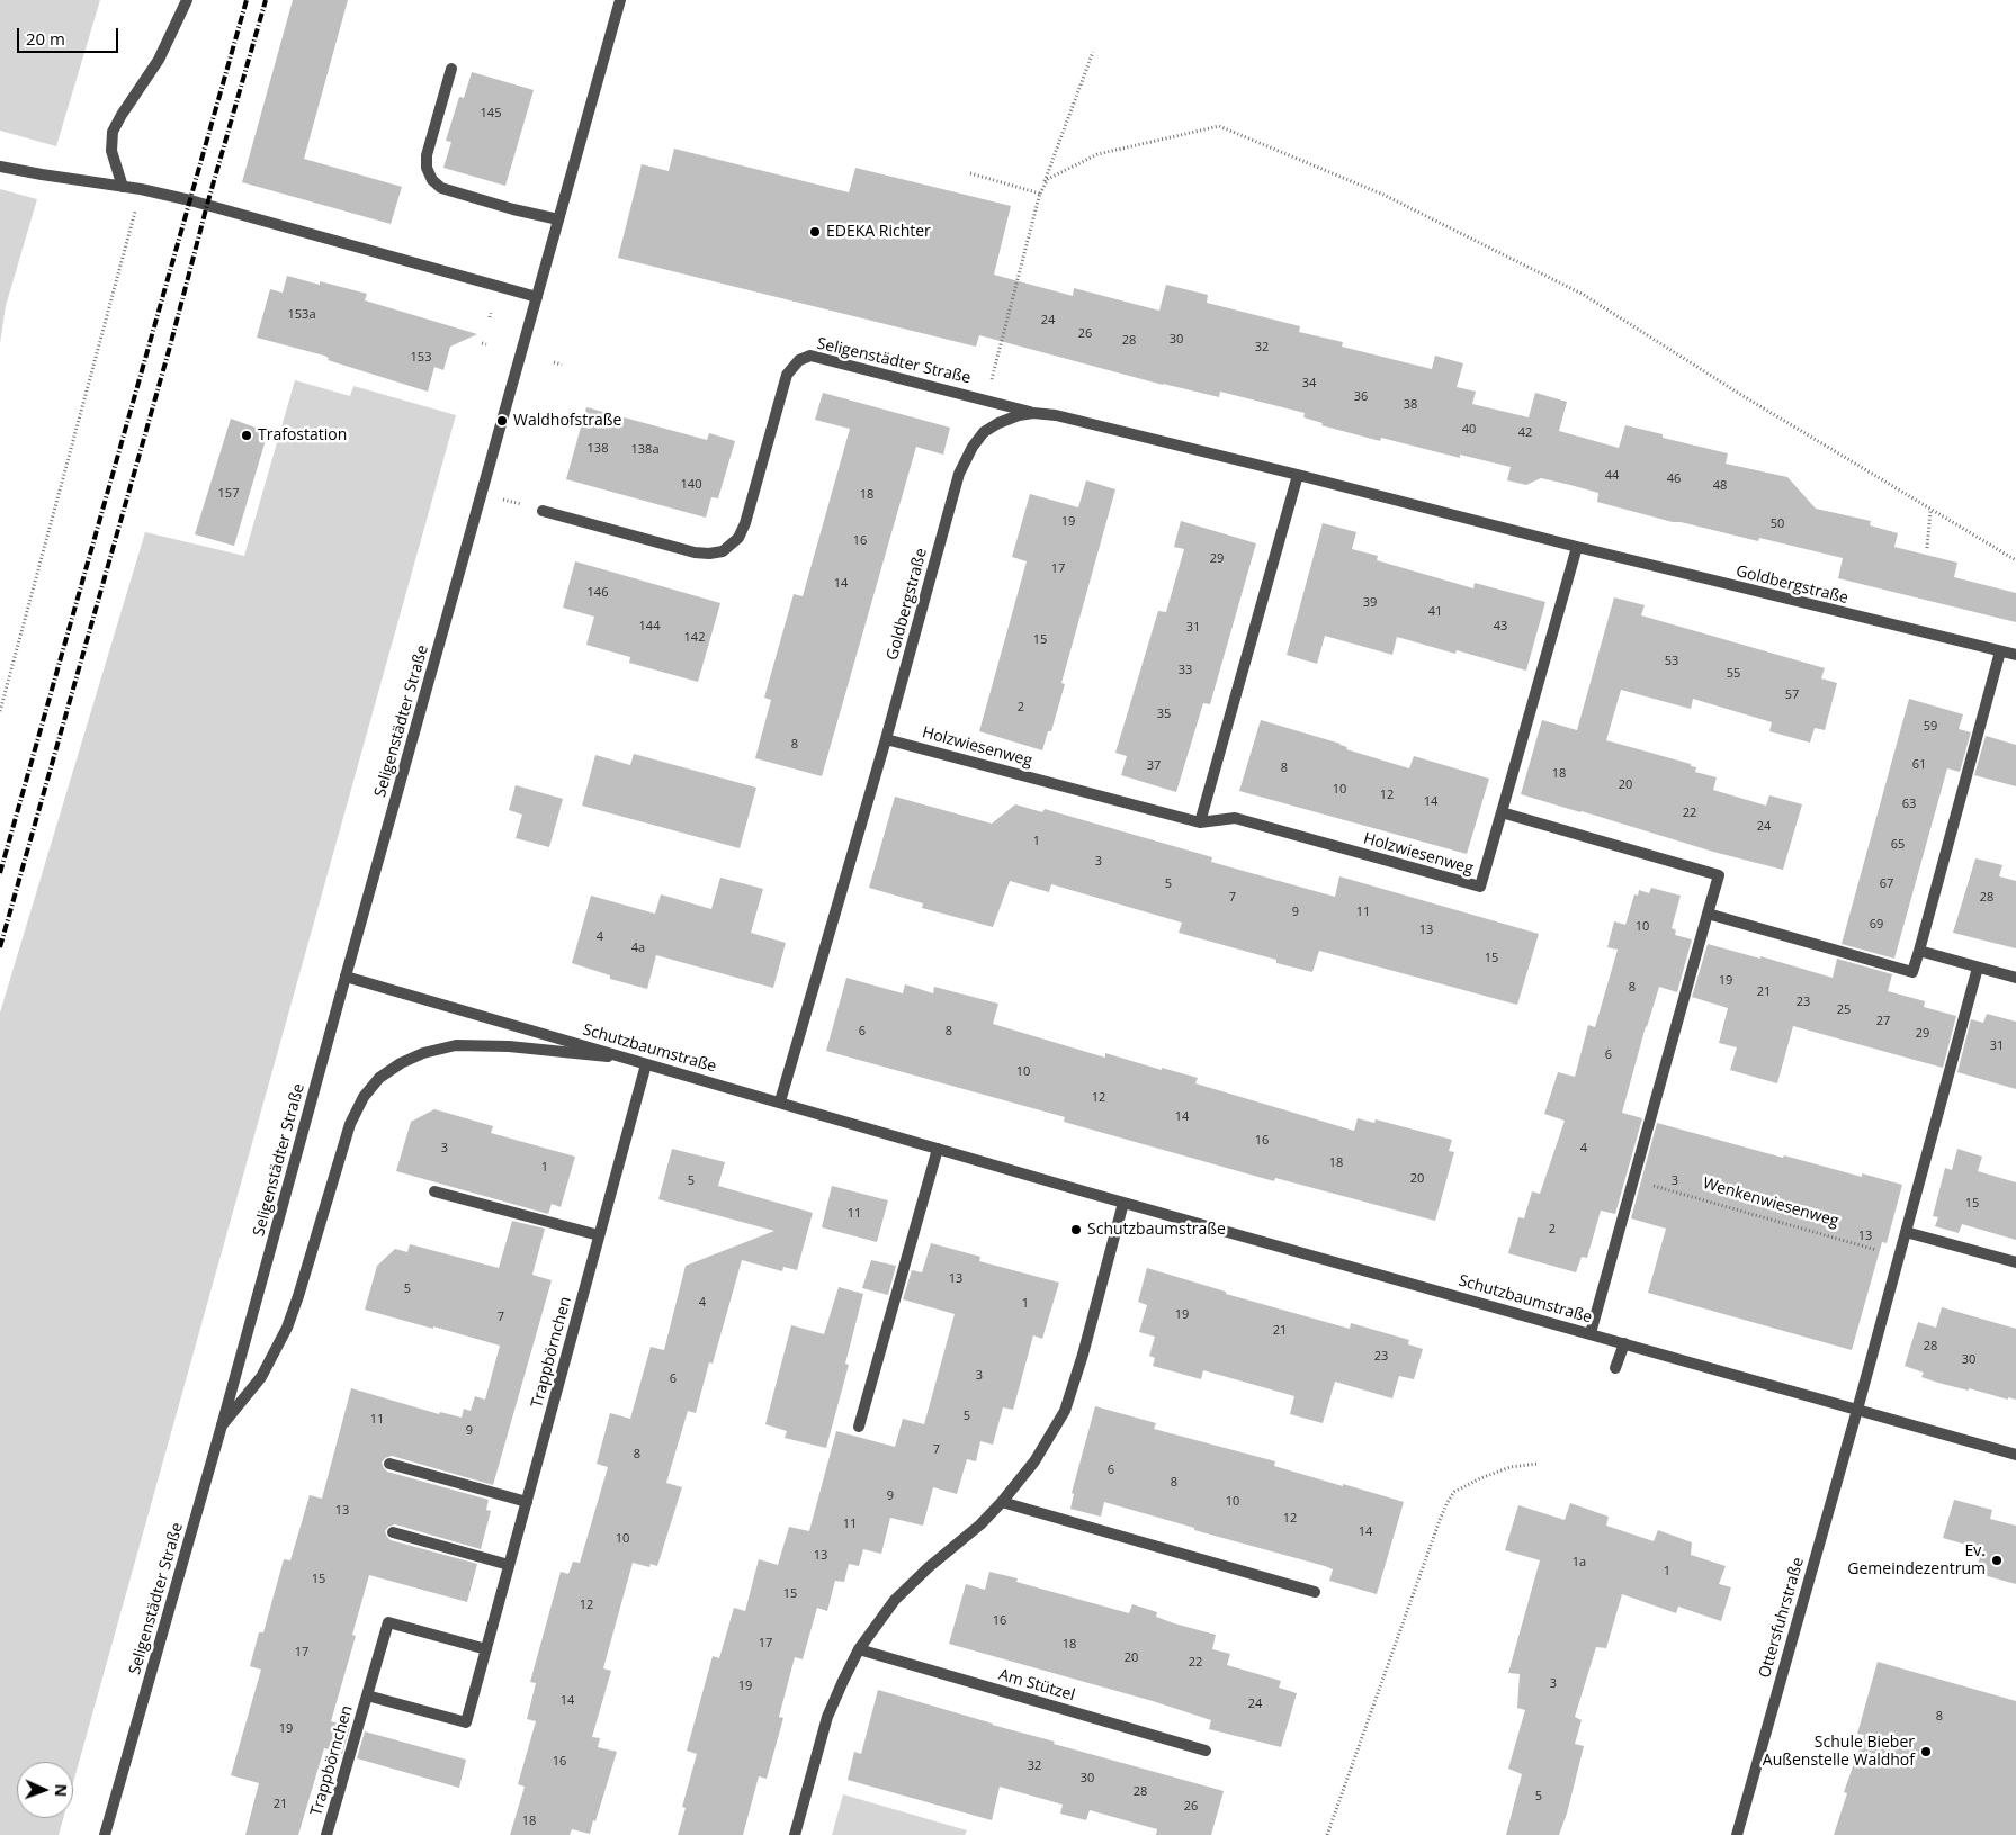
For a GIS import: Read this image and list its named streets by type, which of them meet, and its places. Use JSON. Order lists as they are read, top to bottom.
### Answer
{
  "streets": {
    "street": [
      "Seligenstädter Straße",
      "Goldbergstraße",
      "Holzwiesenweg",
      "Schutzbaumstraße",
      "Trappbörnchen",
      "Ottersfuhrstraße",
      "Am Stützel"
    ],
    "path": ["Wenkenwiesenweg"]
  },
  "crossings": [
    ["Seligenstädter Straße", "Goldbergstraße"],
    ["Seligenstädter Straße", "Schutzbaumstraße"],
    ["Goldbergstraße", "Holzwiesenweg"],
    ["Goldbergstraße", "Schutzbaumstraße"],
    ["Schutzbaumstraße", "Trappbörnchen"],
    ["Schutzbaumstraße", "Ottersfuhrstraße"]
  ],
  "places": [
    "EDEKA Richter",
    "Waldhofstraße",
    "Trafostation",
    "Schutzbaumstraße",
    "Ev. Gemeindezentrum",
    "Schule Bieber Außenstelle Waldhof"
  ],
  "house_numbers": [
    "145",
    "153a",
    "24",
    "26",
    "30",
    "28",
    "32",
    "153",
    "34",
    "36",
    "38",
    "40",
    "42",
    "138",
    "138a",
    "44",
    "46",
    "140",
    "48",
    "157",
    "18",
    "19",
    "50",
    "16",
    "29",
    "17",
    "14",
    "146",
    "39",
    "41",
    "144",
    "43",
    "31",
    "142",
    "15",
    "53",
    "33",
    "55",
    "57",
    "2",
    "35",
    "59",
    "8",
    "61",
    "37",
    "8",
    "18",
    "20",
    "10",
    "12",
    "14",
    "63",
    "22",
    "24",
    "1",
    "65",
    "3",
    "5",
    "67",
    "7",
    "28",
    "9",
    "11",
    "69",
    "10",
    "13",
    "4",
    "4a",
    "15",
    "19",
    "8",
    "21",
    "23",
    "25",
    "27",
    "6",
    "8",
    "29",
    "31",
    "6",
    "10",
    "12",
    "14",
    "16",
    "3",
    "4",
    "18",
    "1",
    "20",
    "5",
    "3",
    "15",
    "11",
    "2",
    "13",
    "13",
    "5",
    "4",
    "1",
    "19",
    "7",
    "21",
    "28",
    "23",
    "30",
    "3",
    "6",
    "5",
    "11",
    "9",
    "7",
    "8",
    "6",
    "8",
    "9",
    "10",
    "13",
    "12",
    "11",
    "14",
    "10",
    "13",
    "1a",
    "1",
    "15",
    "15",
    "12",
    "16",
    "17",
    "18",
    "17",
    "20",
    "22",
    "3",
    "19",
    "14",
    "24",
    "8",
    "19",
    "16",
    "32",
    "30",
    "28",
    "5",
    "21",
    "26",
    "18"
  ],
  "scale_bar": "20 m",
  "north": "right"
}
